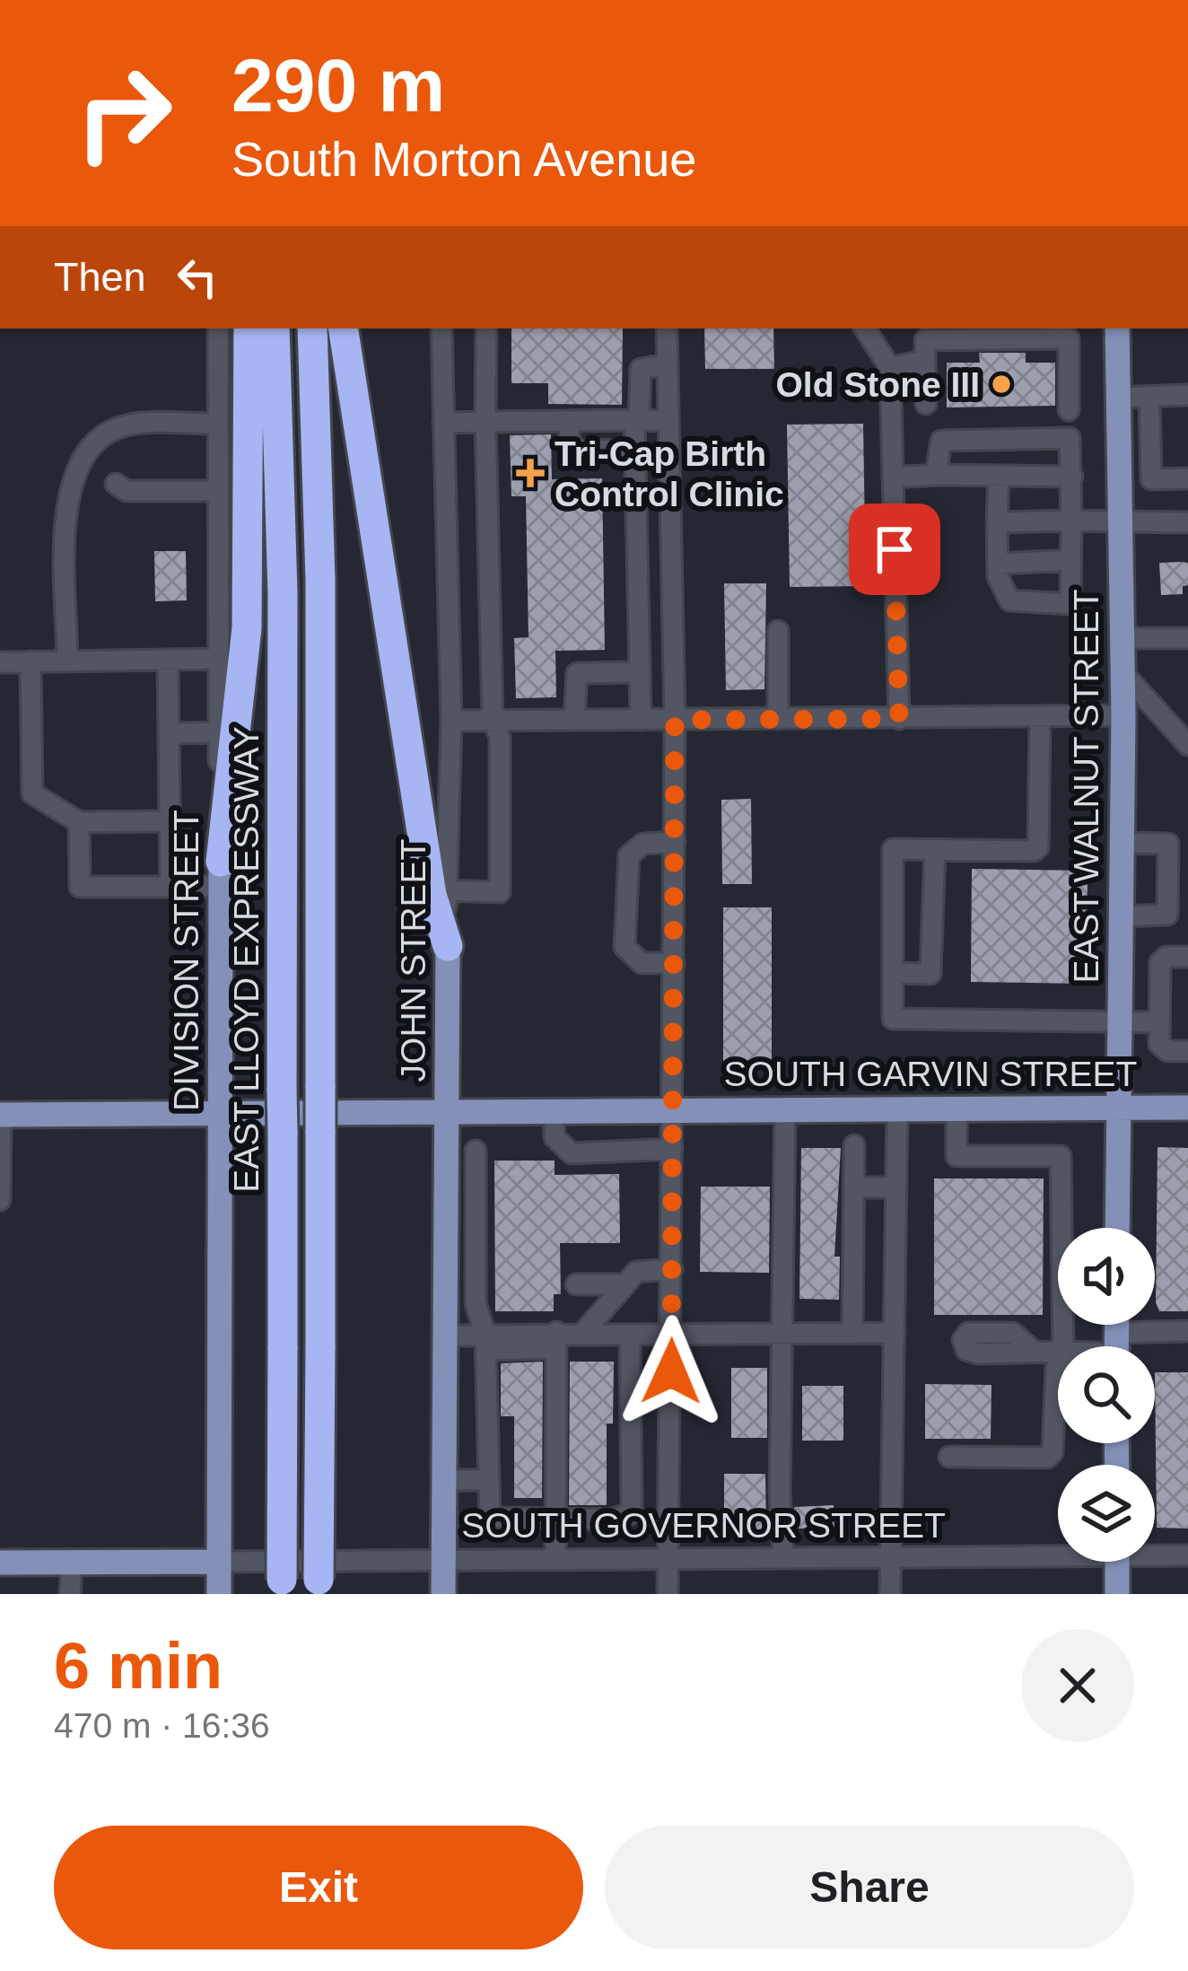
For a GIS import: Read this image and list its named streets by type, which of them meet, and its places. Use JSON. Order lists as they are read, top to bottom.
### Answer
{
  "streets": {
    "highway": ["EAST LLOYD EXPRESSWAY"],
    "main road": [
      "EAST WALNUT STREET",
      "DIVISION STREET",
      "JOHN STREET",
      "SOUTH GARVIN STREET"
    ],
    "street": ["SOUTH GOVERNOR STREET"]
  },
  "crossings": [
    ["EAST WALNUT STREET", "SOUTH GARVIN STREET"],
    ["DIVISION STREET", "SOUTH GARVIN STREET"],
    ["DIVISION STREET", "SOUTH GOVERNOR STREET"],
    ["JOHN STREET", "SOUTH GARVIN STREET"],
    ["JOHN STREET", "SOUTH GOVERNOR STREET"]
  ],
  "places": {
    "other": ["Old Stone III"],
    "health": ["Tri-Cap Birth Control Clinic"]
  },
  "page": {
    "turn": ["290 m", "South Morton Avenue"],
    "then": "Then",
    "heading": ["6 min", "470 m · 16:36"],
    "buttons": ["Exit", "Share"]
  }
}
